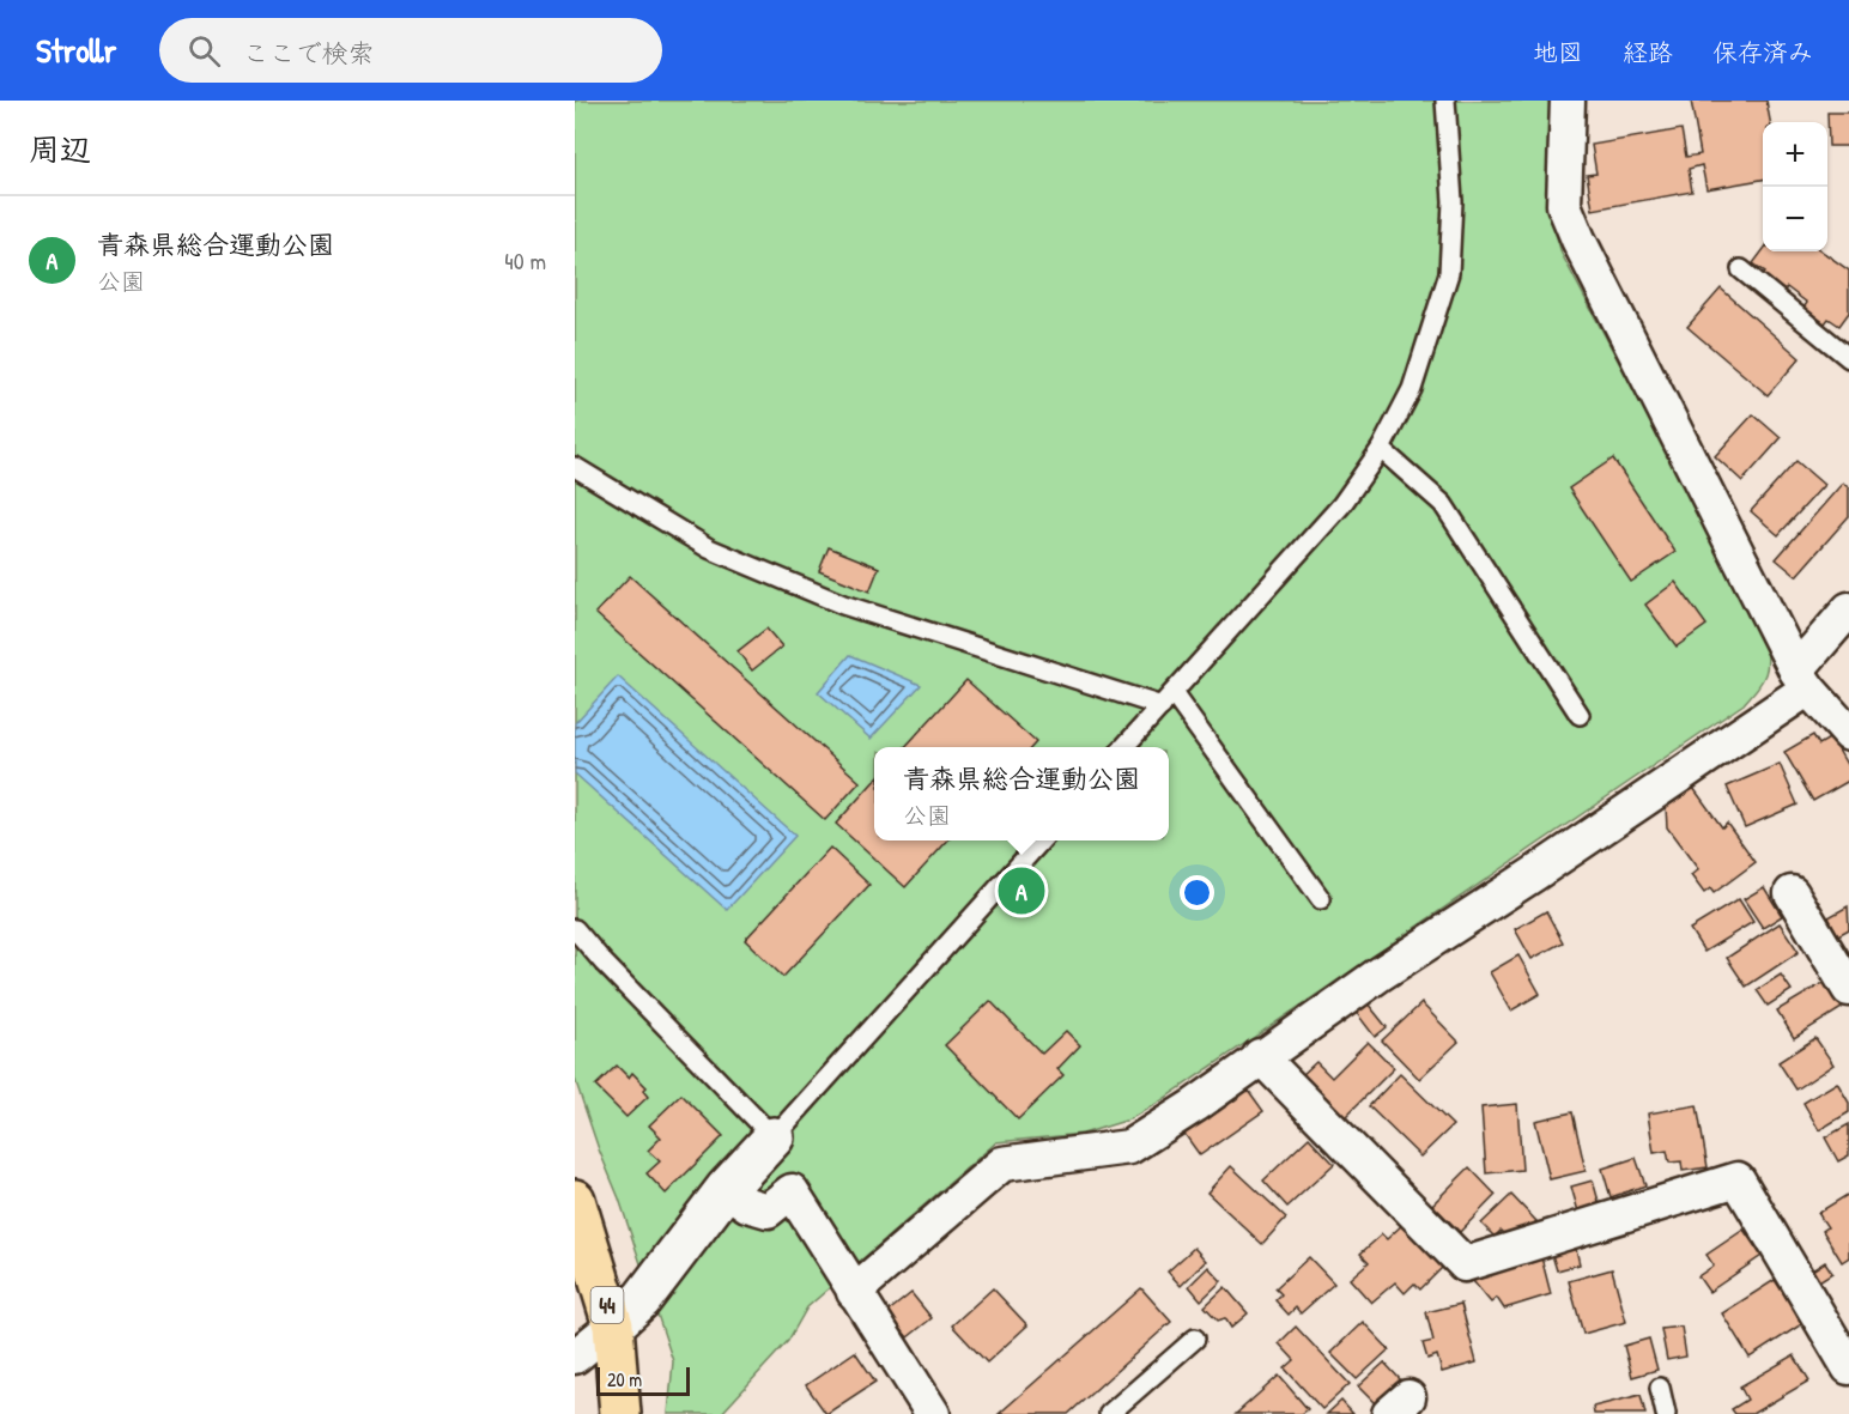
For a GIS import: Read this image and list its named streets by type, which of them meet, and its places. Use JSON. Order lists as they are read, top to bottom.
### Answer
{
  "streets": {
    "main road": ["44"]
  },
  "scale_bar": "20 m",
  "page": {
    "header": "Strollr",
    "search": "ここで検索",
    "nav": ["地図", "経路", "保存済み"],
    "heading": "周辺",
    "map_buttons": ["+", "−"],
    "list": [
      {
        "mark": "A",
        "name": "青森県総合運動公園",
        "note": "公園",
        "value": "40 m"
      }
    ],
    "popup": ["青森県総合運動公園", "公園"],
    "pins": "A",
    "scale": "20 m"
  }
}
